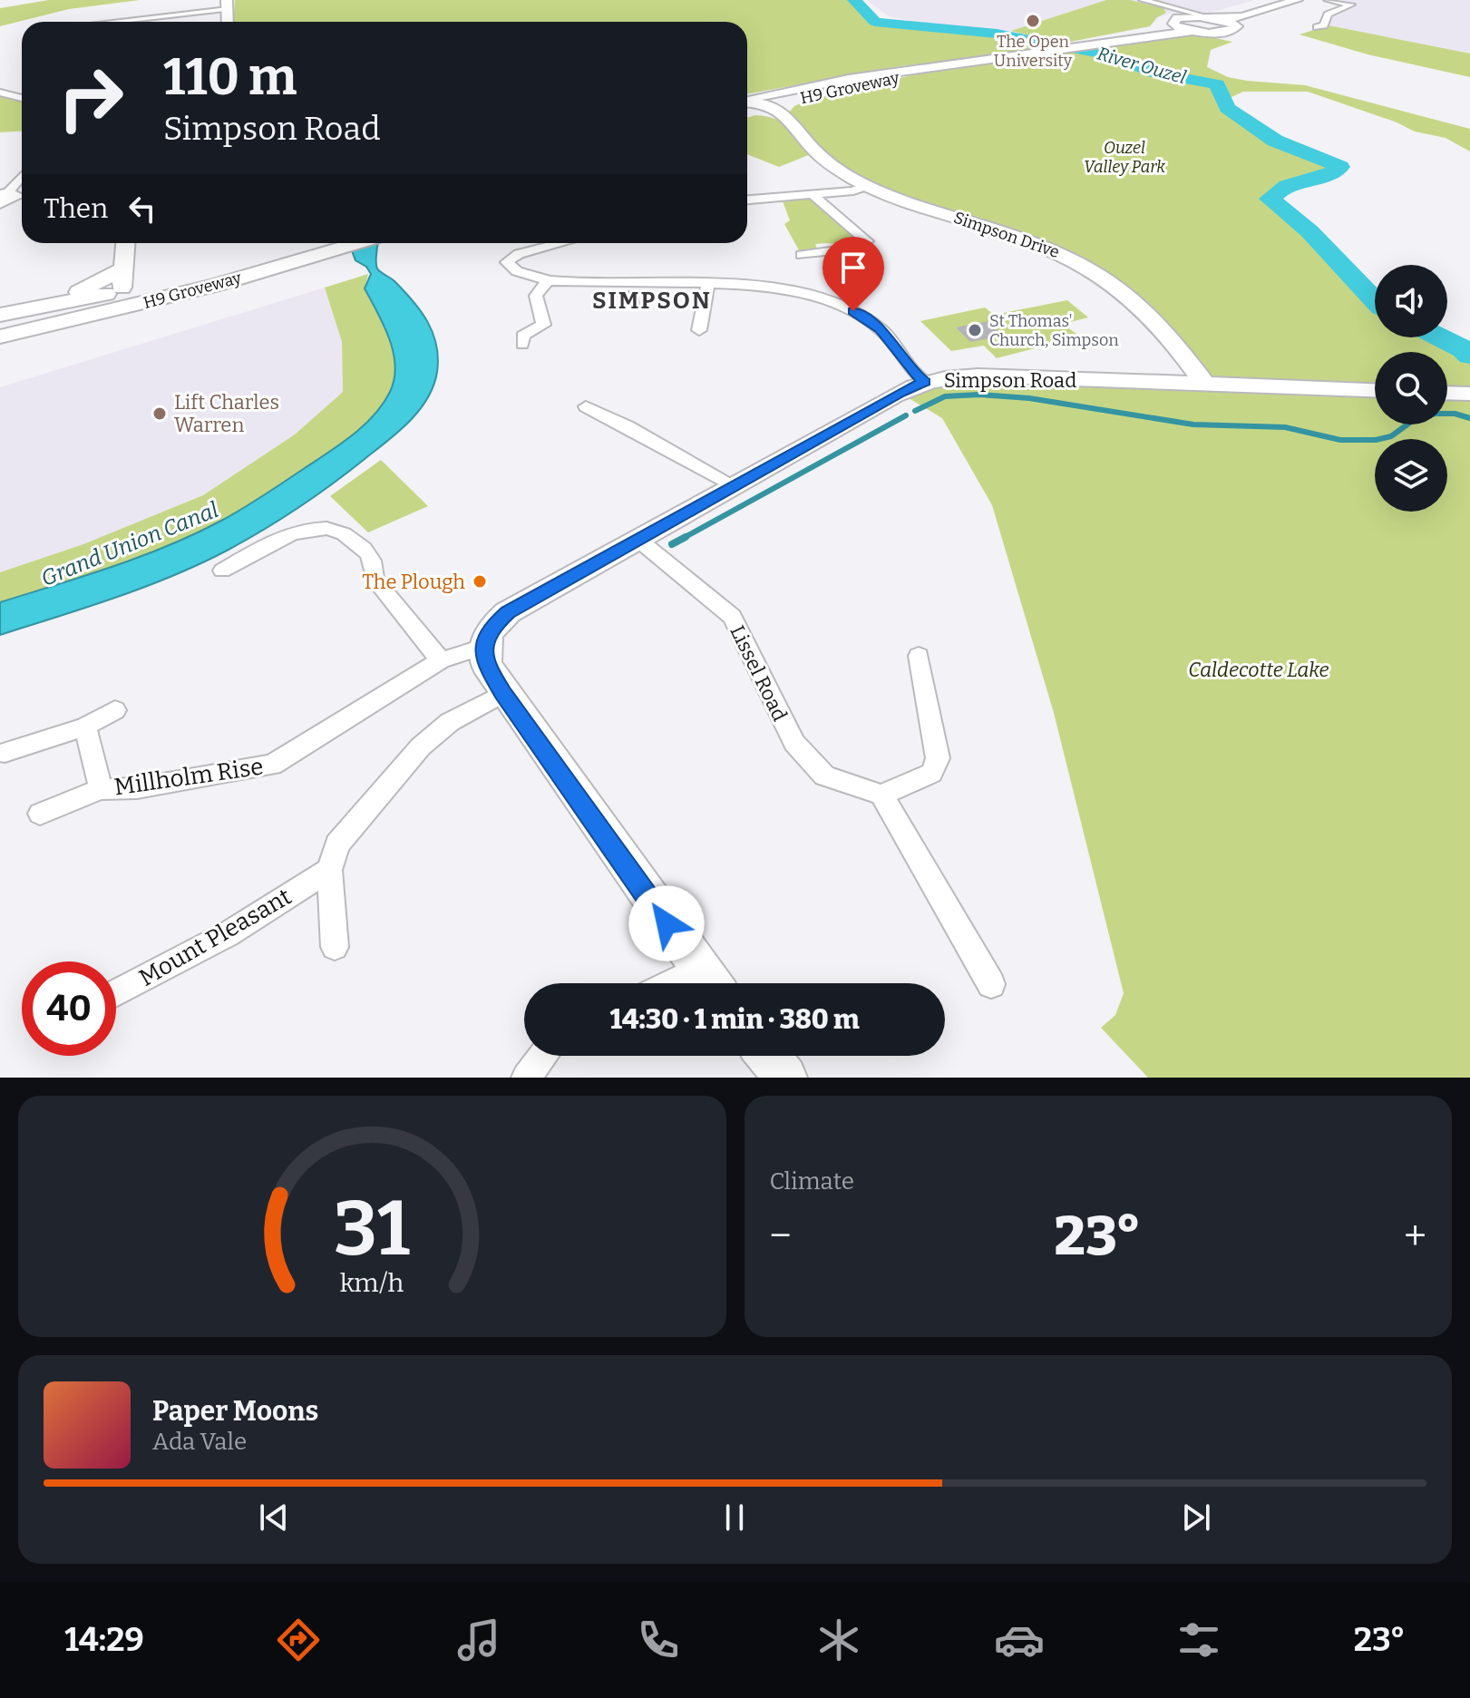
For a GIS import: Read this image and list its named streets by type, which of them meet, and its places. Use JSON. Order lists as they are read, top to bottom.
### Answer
{
  "streets": {
    "street": [
      "H9 Groveway",
      "Simpson Drive",
      "Simpson Road",
      "Lissel Road",
      "Millholm Rise",
      "Mount Pleasant"
    ]
  },
  "crossings": [
    ["H9 Groveway", "Simpson Drive"],
    ["Simpson Drive", "Simpson Road"],
    ["Simpson Road", "Lissel Road"],
    ["Simpson Road", "Millholm Rise"]
  ],
  "districts": ["SIMPSON"],
  "water": ["River Ouzel", "Grand Union Canal"],
  "parks": ["Ouzel Valley Park", "Caldecotte Lake"],
  "places": [
    "The Open University",
    "St Thomas' Church, Simpson",
    "Lift Charles Warren",
    "The Plough"
  ],
  "page": {
    "turn": ["110 m", "Simpson Road"],
    "then": "Then",
    "limit": "40",
    "trip": "14:30 · 1 min · 380 m",
    "tile": "Climate",
    "heat": ["−", "23°", "+"],
    "song": ["Paper Moons", "Ada Vale"],
    "tabs": ["14:29", "23°"],
    "gauge": ["31", "km/h"]
  }
}
